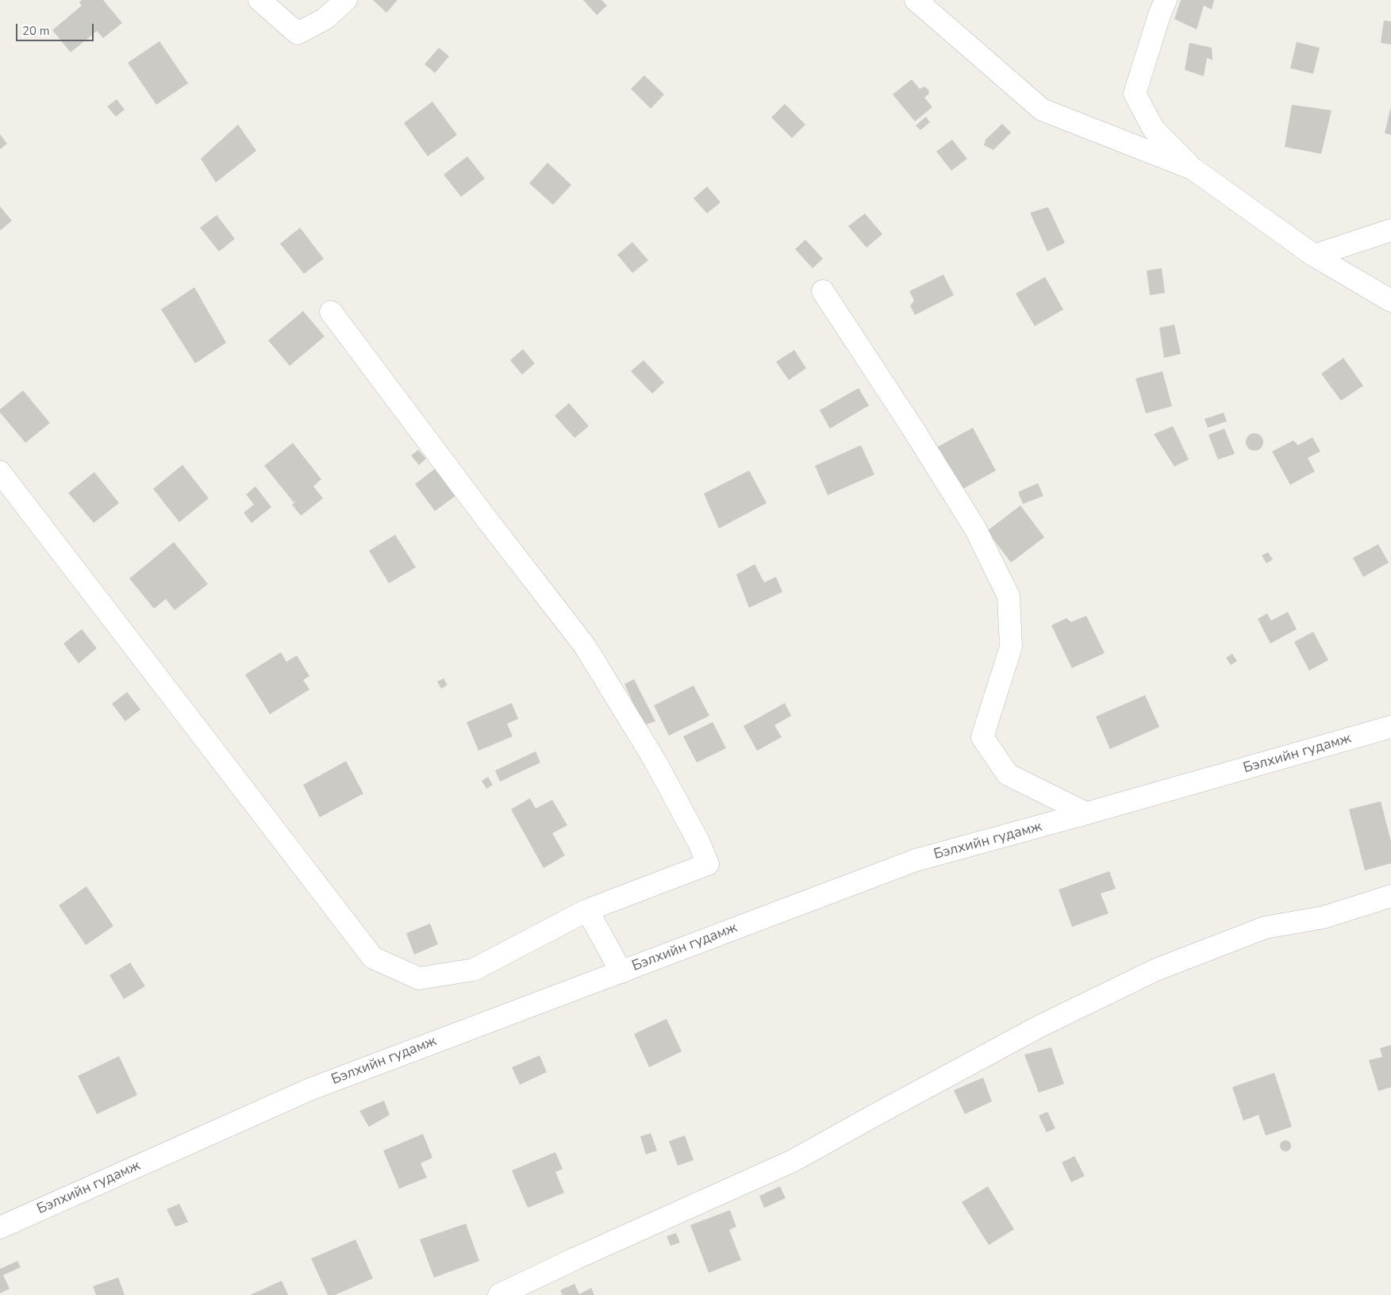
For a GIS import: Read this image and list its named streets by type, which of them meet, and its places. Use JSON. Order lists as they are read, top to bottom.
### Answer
{
  "streets": {
    "street": ["Бэлхийн гудамж"]
  },
  "scale_bar": "20 m"
}
